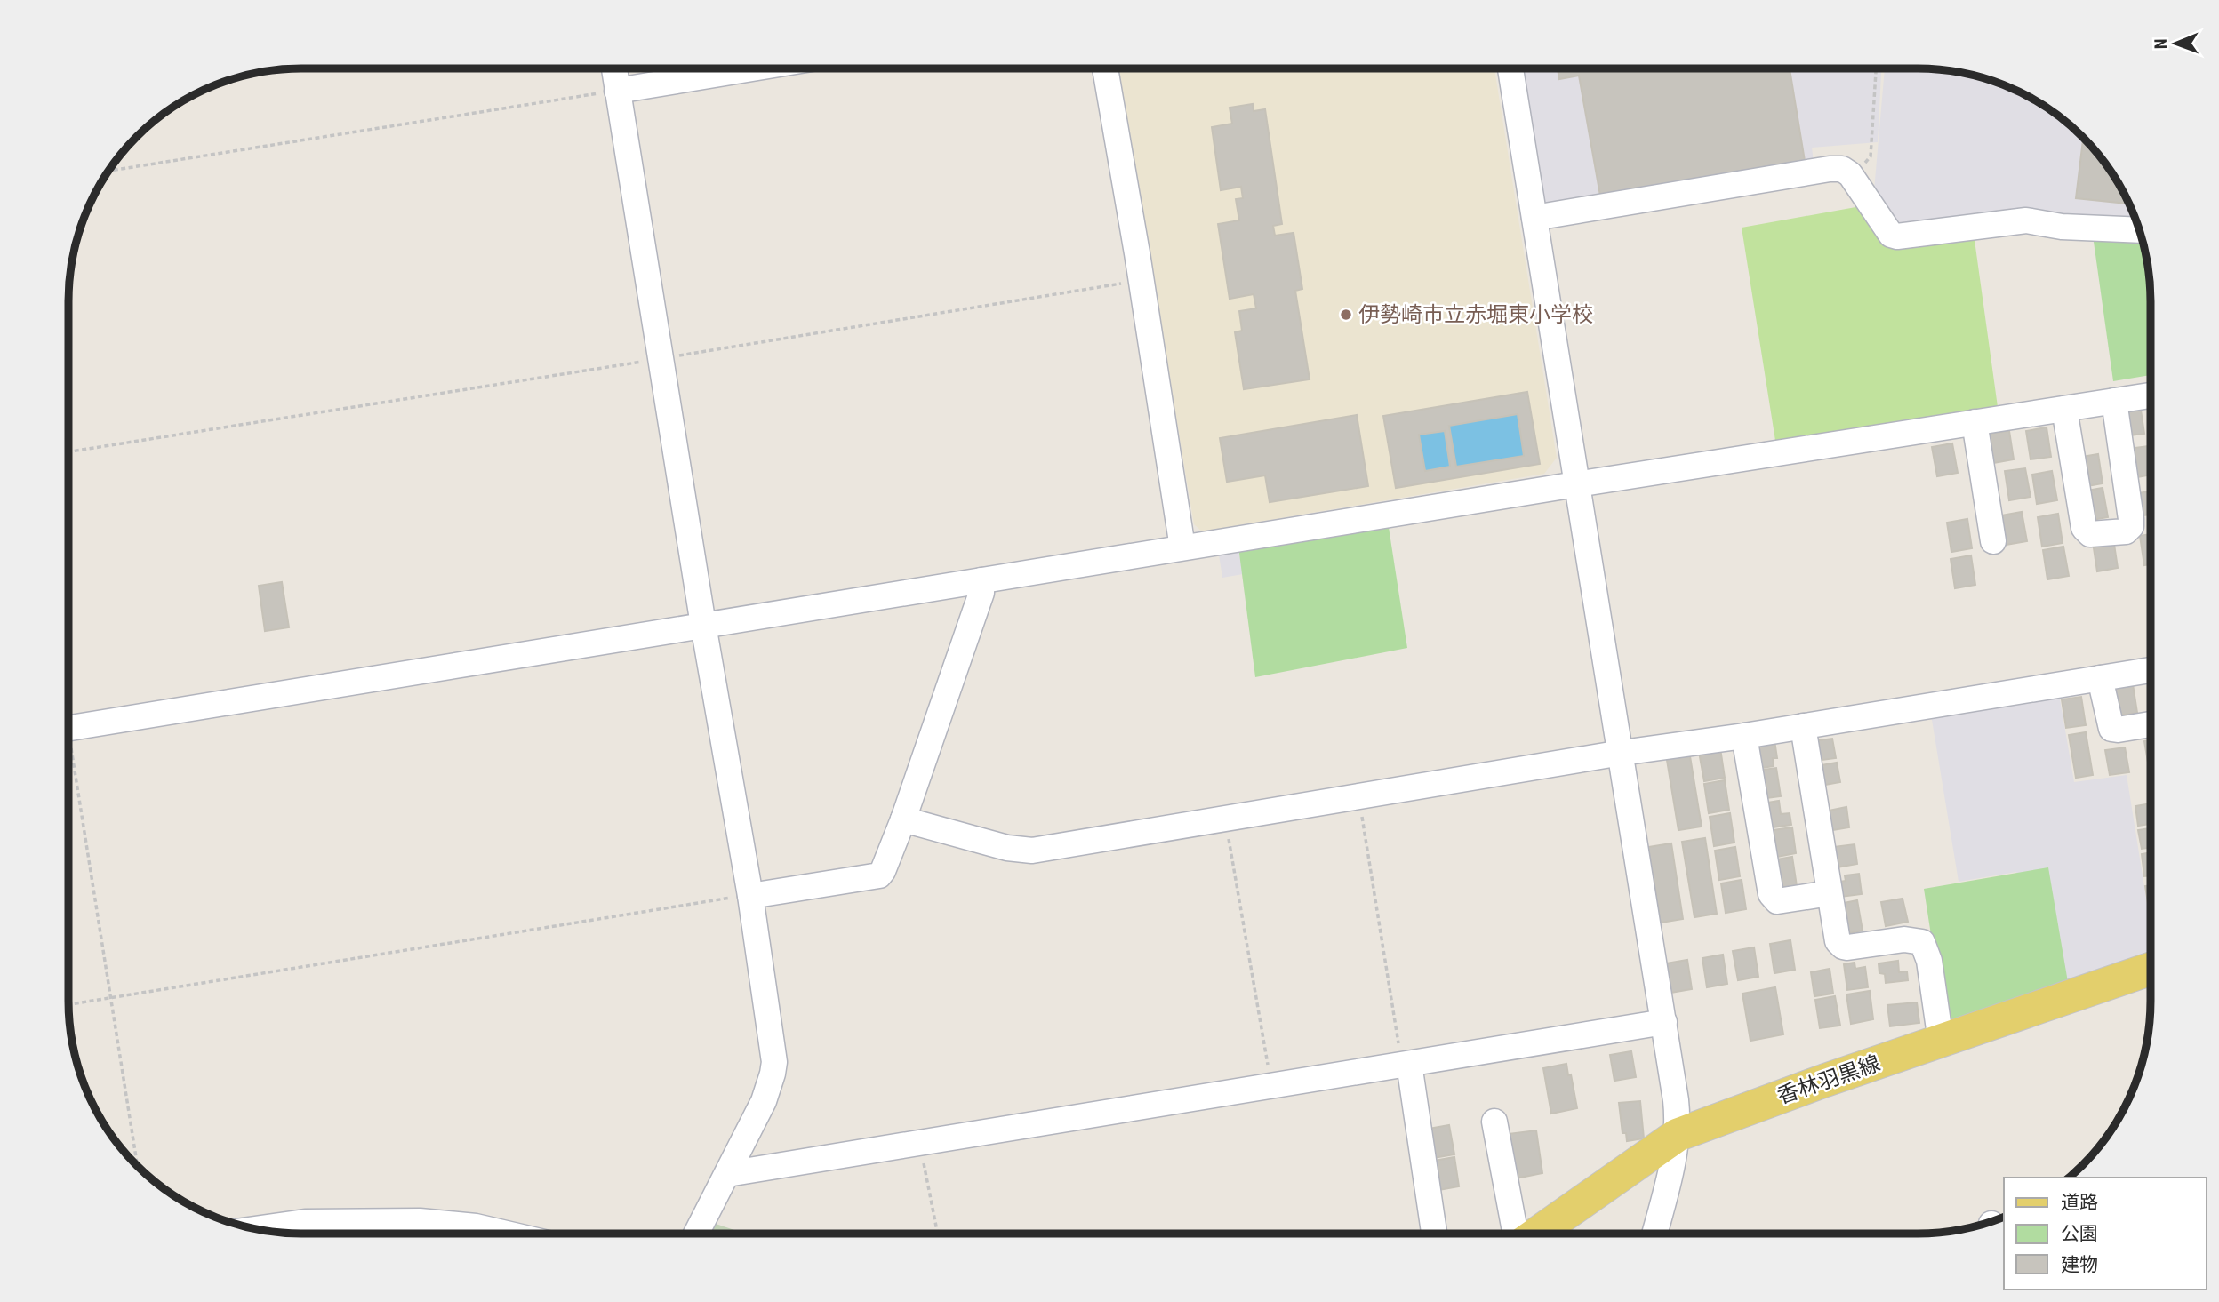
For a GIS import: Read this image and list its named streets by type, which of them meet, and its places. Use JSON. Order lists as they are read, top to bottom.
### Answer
{
  "streets": {
    "main road": ["香林羽黒線"]
  },
  "places": ["伊勢崎市立赤堀東小学校"],
  "legend": ["道路", "公園", "建物"],
  "north": "left"
}
